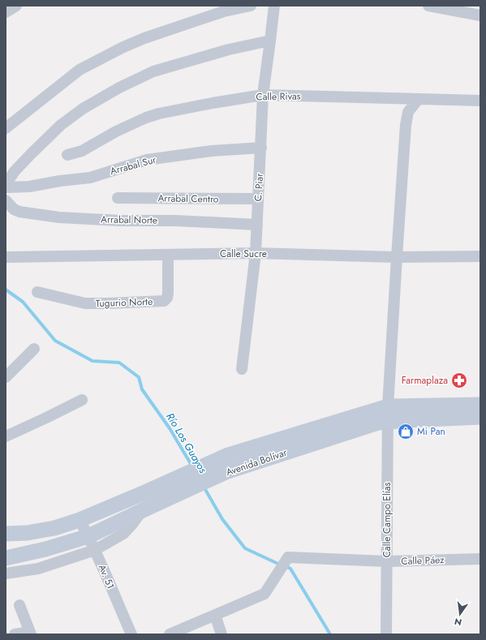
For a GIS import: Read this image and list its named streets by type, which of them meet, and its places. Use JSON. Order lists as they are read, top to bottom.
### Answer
{
  "streets": {
    "main road": ["Avenida Bolívar"],
    "street": [
      "Calle Rivas",
      "Arrabal Sur",
      "C. Piar",
      "Arrabal Centro",
      "Arrabal Norte",
      "Calle Sucre",
      "Tugurio Norte",
      "Calle Campo Elías",
      "Calle Páez",
      "Av. 51"
    ]
  },
  "crossings": [
    ["Calle Rivas", "C. Piar"],
    ["Calle Rivas", "Calle Campo Elías"],
    ["Arrabal Sur", "C. Piar"],
    ["C. Piar", "Arrabal Centro"],
    ["C. Piar", "Arrabal Norte"],
    ["C. Piar", "Calle Sucre"],
    ["Calle Sucre", "Tugurio Norte"],
    ["Calle Sucre", "Calle Campo Elías"],
    ["Avenida Bolívar", "Calle Campo Elías"],
    ["Avenida Bolívar", "Av. 51"],
    ["Calle Campo Elías", "Calle Páez"]
  ],
  "water": ["Río Los Guayos"],
  "places": {
    "pharmacy": ["Farmaplaza"],
    "shop": ["Mi Pan"]
  },
  "north": "bottom"
}
